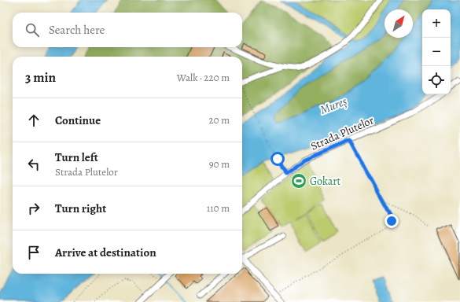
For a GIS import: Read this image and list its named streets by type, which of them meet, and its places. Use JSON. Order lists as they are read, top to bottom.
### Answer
{
  "streets": {
    "street": ["Strada Plutelor"]
  },
  "water": ["Mureș"],
  "places": {
    "sports": ["Gokart"]
  },
  "north": "top right",
  "page": {
    "map_buttons": ["+", "−"],
    "search": "Search here",
    "heading": ["3 min", "Walk · 220 m"],
    "list": [
      ["Continue", "20 m"],
      ["Turn left", "Strada Plutelor", "90 m"],
      ["Turn right", "110 m"],
      "Arrive at destination"
    ]
  }
}
